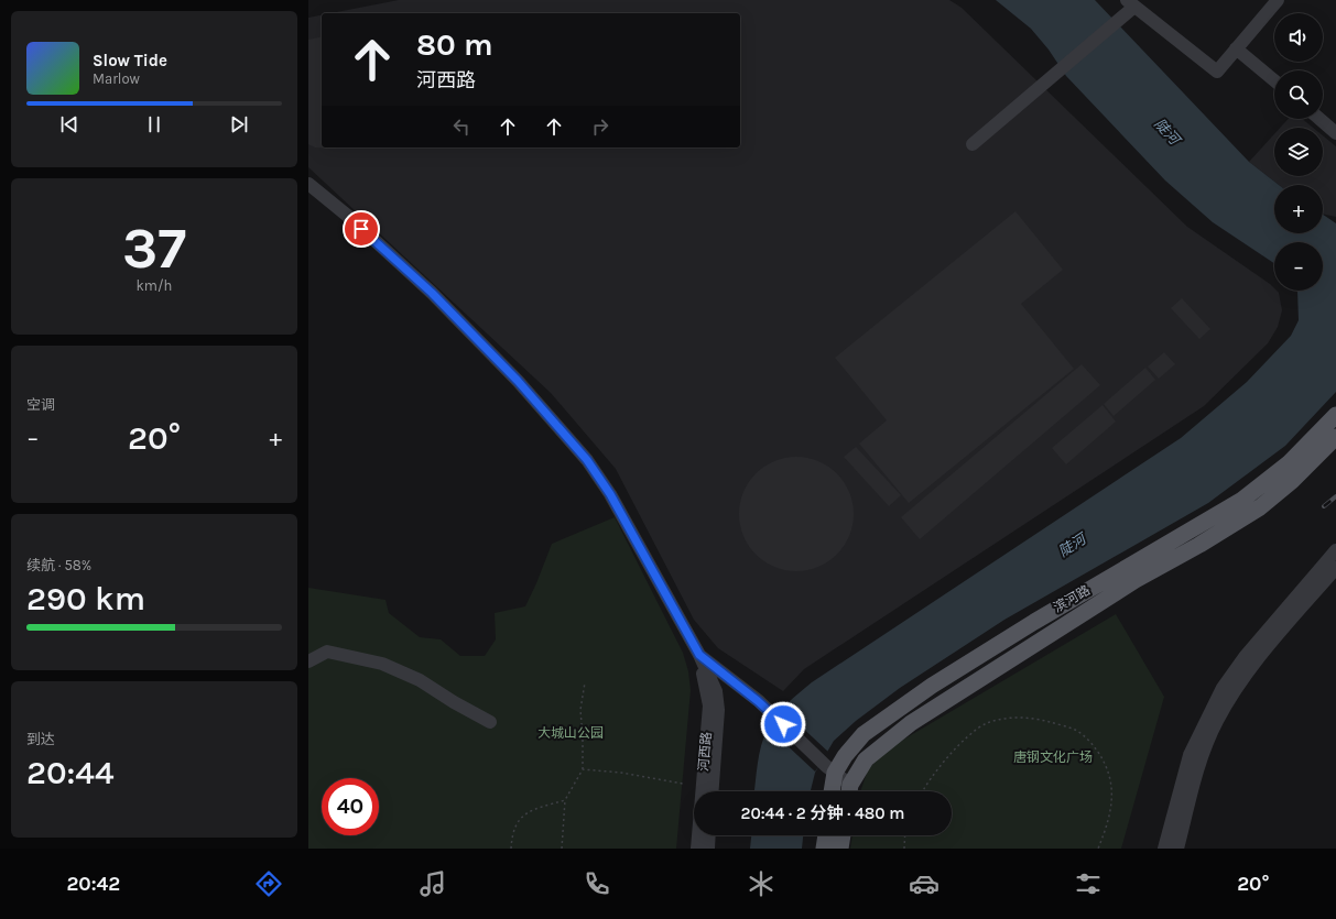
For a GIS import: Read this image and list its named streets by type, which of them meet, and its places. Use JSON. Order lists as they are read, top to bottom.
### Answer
{
  "streets": {
    "main road": ["滨河路"],
    "street": ["河西路"]
  },
  "water": ["陡河"],
  "parks": ["大城山公园", "唐钢文化广场"],
  "page": {
    "map_buttons": ["+", "−"],
    "turn": ["80 m", "河西路"],
    "song": ["Slow Tide", "Marlow"],
    "tile": [
      ["37", "km/h"],
      "空调",
      ["续航 · 58%", "290 km"],
      ["到达", "20:44"]
    ],
    "heat": ["−", "20°", "+"],
    "limit": "40",
    "trip": "20:44 · 2 分钟 · 480 m",
    "tabs": ["20:42", "20°"]
  }
}
